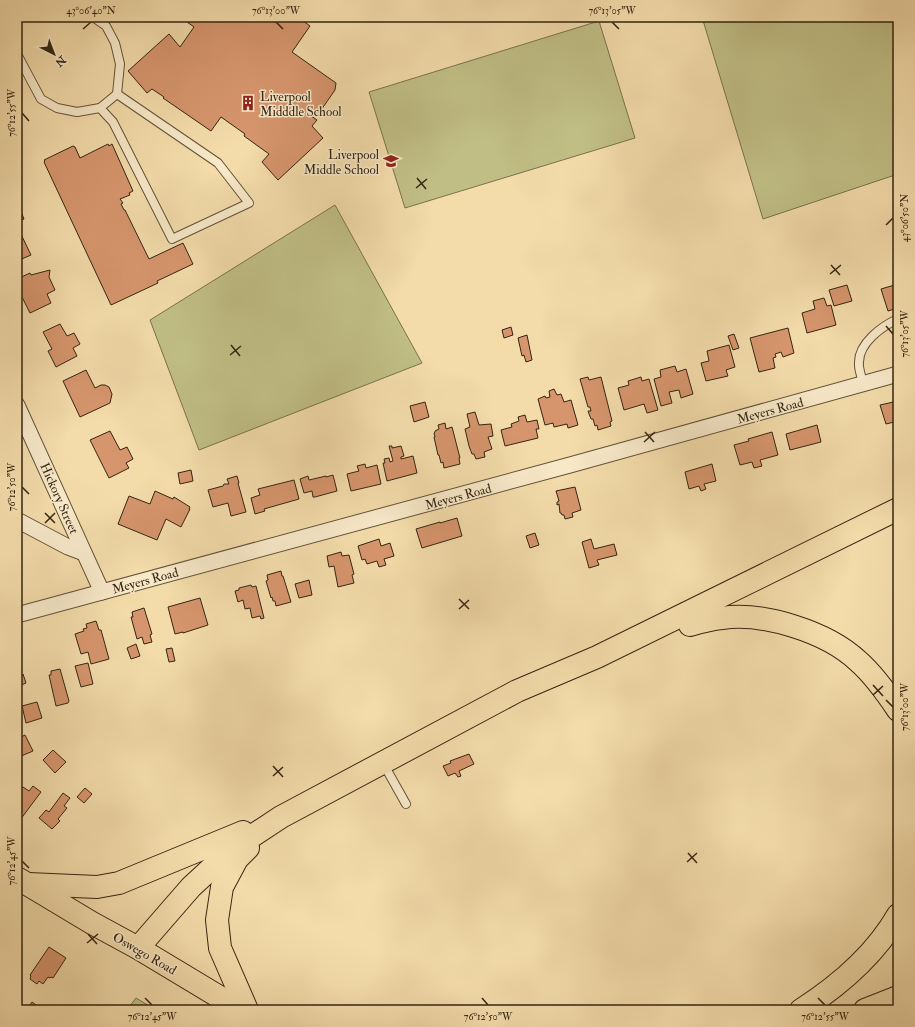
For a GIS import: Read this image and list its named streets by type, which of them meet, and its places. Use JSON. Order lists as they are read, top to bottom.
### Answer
{
  "streets": {
    "main road": ["Oswego Road"],
    "street": ["Meyers Road", "Hickory Street"]
  },
  "crossings": [
    ["Meyers Road", "Hickory Street"]
  ],
  "places": {
    "building": ["Liverpool Midddle School"],
    "school or university": ["Liverpool Middle School"]
  },
  "north": "bottom right",
  "coordinates": [
    "43°06'40\"N",
    "76°13'00\"W",
    "76°13'05\"W",
    "76°12'55\"W",
    "43°06'50\"N",
    "76°12'50\"W",
    "76°12'45\"W"
  ]
}
